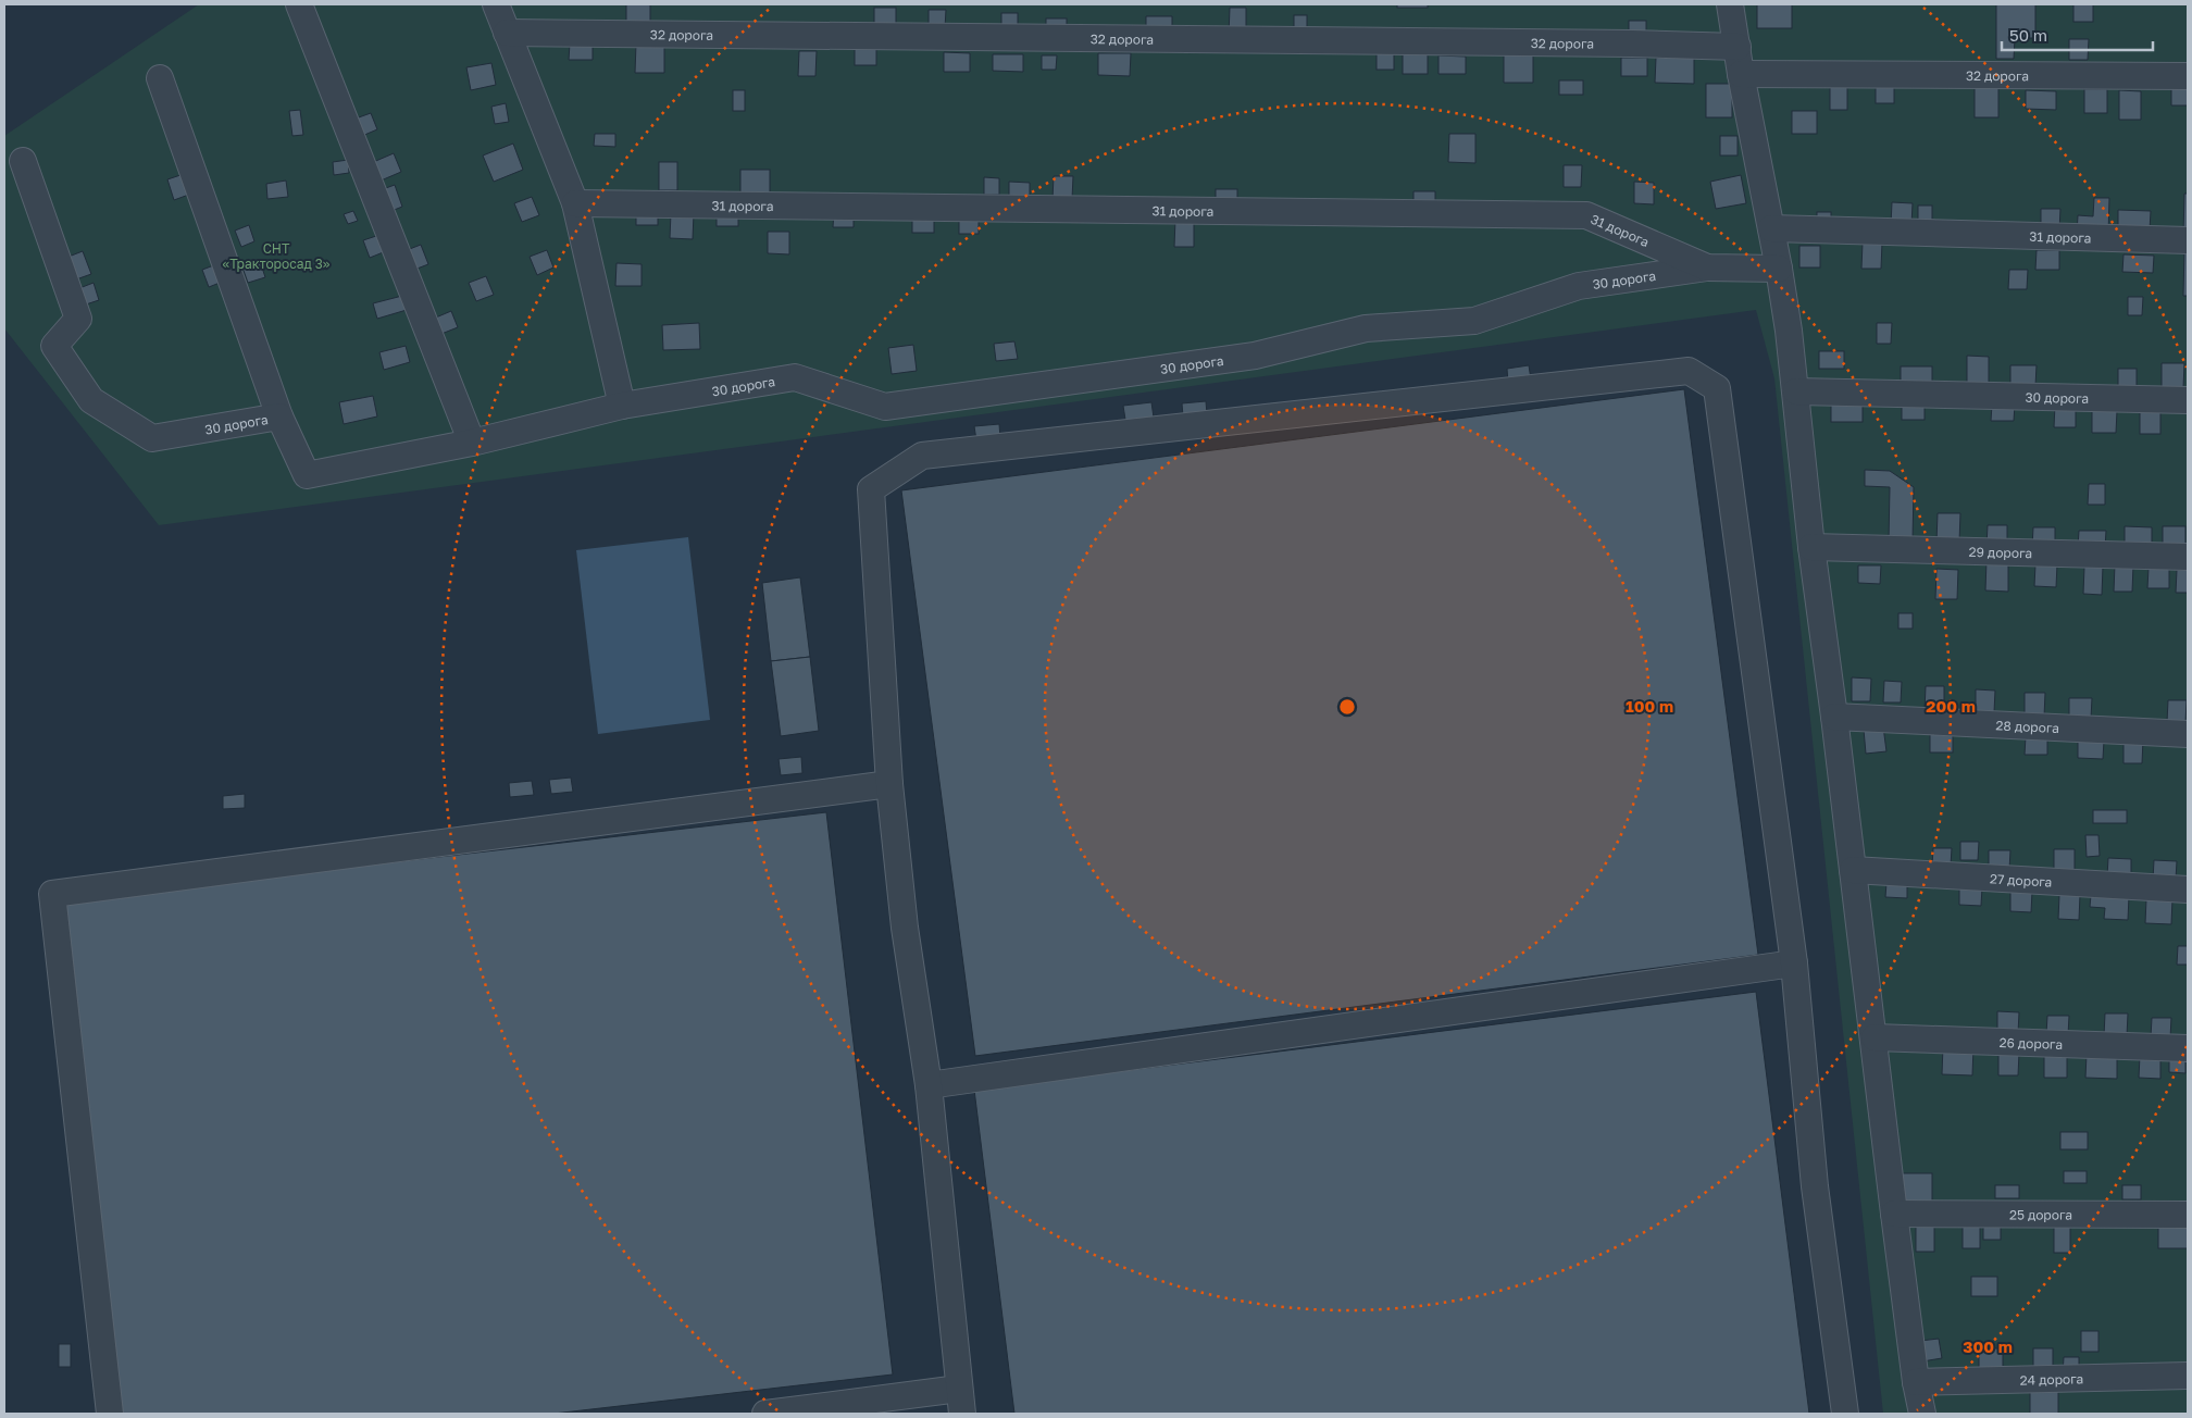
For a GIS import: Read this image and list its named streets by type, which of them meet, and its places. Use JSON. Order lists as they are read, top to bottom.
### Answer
{
  "streets": {
    "street": [
      "32 дорога",
      "31 дорога",
      "30 дорога",
      "29 дорога",
      "28 дорога",
      "27 дорога",
      "26 дорога",
      "25 дорога",
      "24 дорога"
    ]
  },
  "crossings": [
    ["31 дорога", "30 дорога"]
  ],
  "parks": ["СНТ «Тракторосад 3»"],
  "scale_bar": "50 m",
  "rings": ["100 m", "200 m", "300 m"]
}
